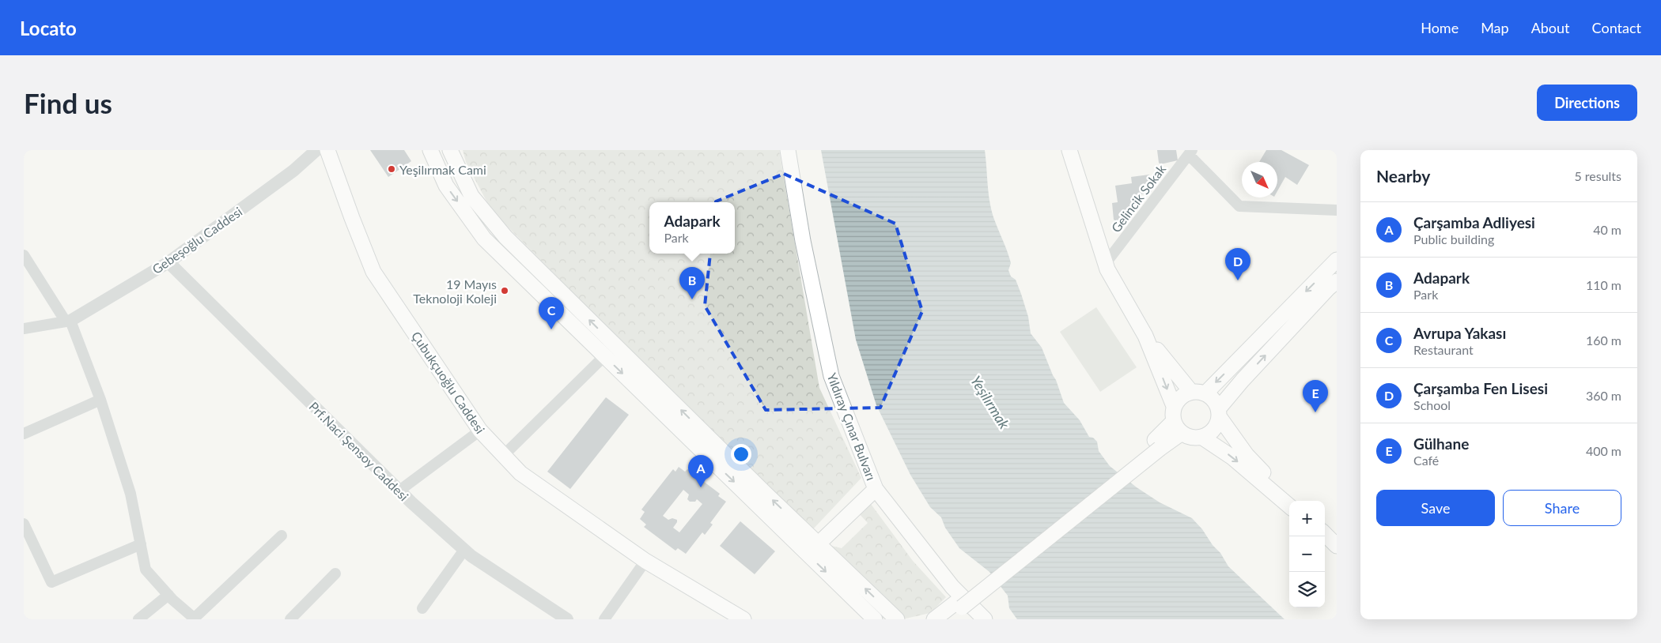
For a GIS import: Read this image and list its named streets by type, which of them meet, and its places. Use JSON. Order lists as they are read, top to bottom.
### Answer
{
  "streets": {
    "main road": ["Çubukçuoğlu Caddesi", "Yıldıray Çınar Bulvarı"],
    "street": ["Gelincik Sokak", "Gebeşoğlu Caddesi", "Prf.Naci Şensoy Caddesi"]
  },
  "crossings": [
    ["Gebeşoğlu Caddesi", "Prf.Naci Şensoy Caddesi"]
  ],
  "water": ["Yeşilırmak"],
  "places": ["Yeşilırmak Cami", "19 Mayıs Teknoloji Koleji"],
  "north": "bottom right",
  "page": {
    "header": "Locato",
    "nav": [
      "Home",
      "Map",
      "About",
      "Contact"
    ],
    "buttons": [
      "Directions",
      ["Save", "Share"]
    ],
    "title": "Find us",
    "heading": ["Nearby", "5 results"],
    "list": [
      {
        "mark": "A",
        "name": "Çarşamba Adliyesi",
        "note": "Public building",
        "value": "40 m"
      },
      {
        "mark": "B",
        "name": "Adapark",
        "note": "Park",
        "value": "110 m"
      },
      {
        "mark": "C",
        "name": "Avrupa Yakası",
        "note": "Restaurant",
        "value": "160 m"
      },
      {
        "mark": "D",
        "name": "Çarşamba Fen Lisesi",
        "note": "School",
        "value": "360 m"
      },
      {
        "mark": "E",
        "name": "Gülhane",
        "note": "Café",
        "value": "400 m"
      }
    ],
    "popup": ["Adapark", "Park"],
    "pins": [
      "D",
      "B",
      "C",
      "E",
      "A"
    ],
    "map_buttons": ["+", "−"]
  }
}
